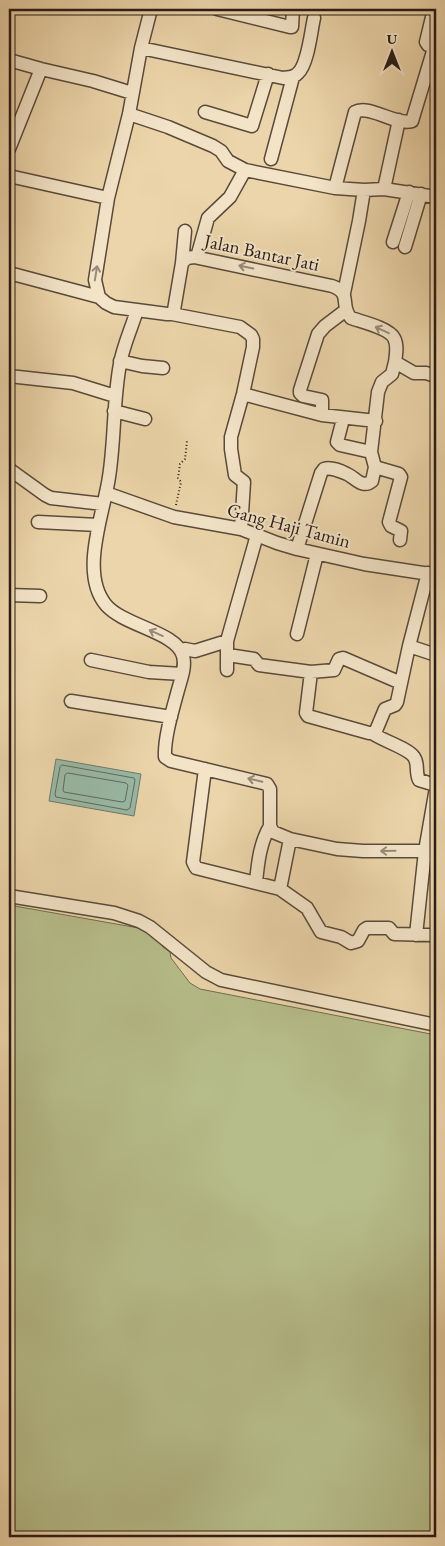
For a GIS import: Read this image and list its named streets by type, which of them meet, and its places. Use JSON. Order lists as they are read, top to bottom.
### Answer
{
  "streets": {
    "street": ["Jalan Bantar Jati", "Gang Haji Tamin"]
  },
  "north": "top"
}
